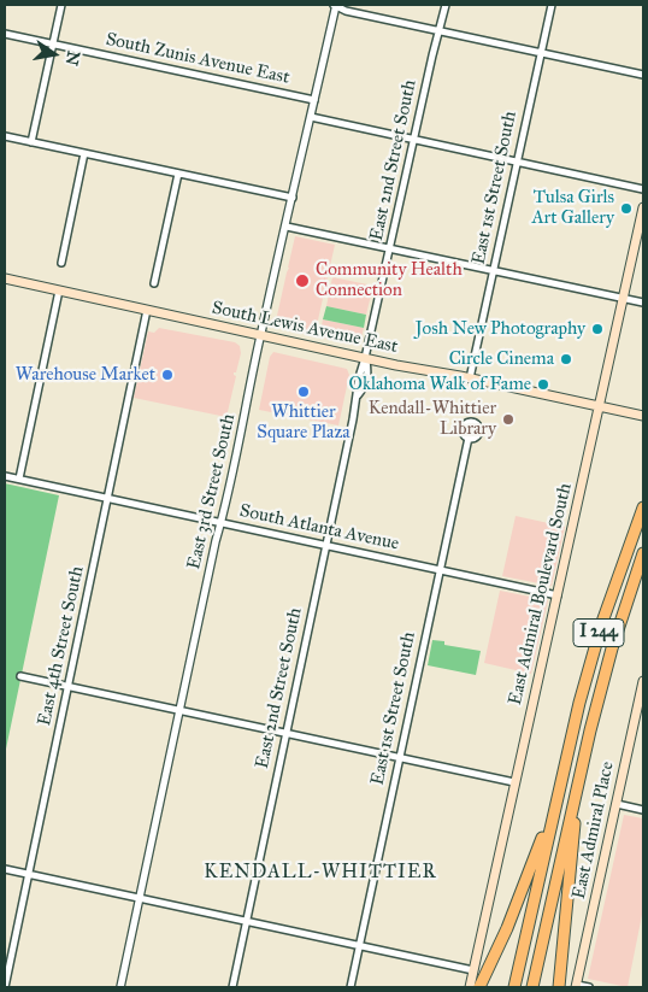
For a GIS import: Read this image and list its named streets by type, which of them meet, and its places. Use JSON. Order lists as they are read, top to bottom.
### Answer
{
  "streets": {
    "highway": ["I 244"],
    "main road": ["South Lewis Avenue East", "East Admiral Boulevard South", "East Admiral Place"],
    "street": [
      "South Zunis Avenue East",
      "East 2nd Street South",
      "East 1st Street South",
      "East 3rd Street South",
      "South Atlanta Avenue",
      "East 4th Street South"
    ]
  },
  "crossings": [
    ["South Zunis Avenue East", "East 3rd Street South"],
    ["East 2nd Street South", "South Lewis Avenue East"],
    ["East 2nd Street South", "South Atlanta Avenue"],
    ["East 1st Street South", "South Lewis Avenue East"],
    ["East 1st Street South", "South Atlanta Avenue"],
    ["South Lewis Avenue East", "East 3rd Street South"],
    ["South Lewis Avenue East", "East Admiral Boulevard South"],
    ["South Lewis Avenue East", "East 4th Street South"],
    ["East 3rd Street South", "South Atlanta Avenue"],
    ["South Atlanta Avenue", "East Admiral Boulevard South"],
    ["South Atlanta Avenue", "East 4th Street South"]
  ],
  "districts": ["KENDALL-WHITTIER"],
  "places": [
    "Tulsa Girls Art Gallery",
    "Community Health Connection",
    "Josh New Photography",
    "Circle Cinema",
    "Warehouse Market",
    "Oklahoma Walk of Fame",
    "Whittier Square Plaza",
    "Kendall-Whittier Library"
  ],
  "north": "right"
}
